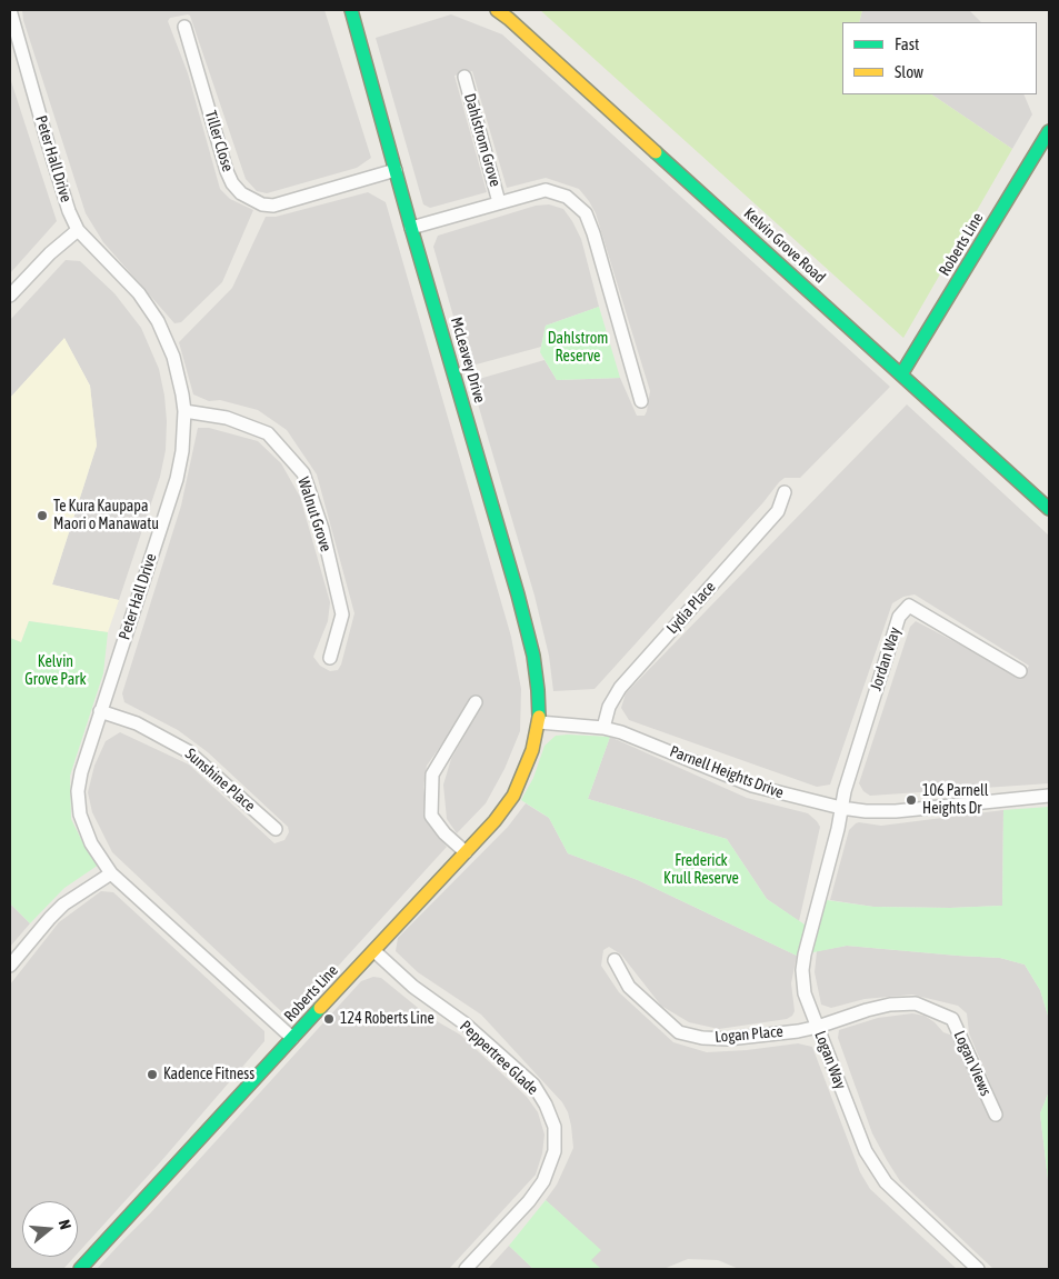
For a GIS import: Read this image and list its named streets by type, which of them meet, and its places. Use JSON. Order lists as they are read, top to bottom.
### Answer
{
  "streets": {
    "main road": ["Roberts Line", "Kelvin Grove Road", "McLeavey Drive"],
    "street": [
      "Dahlstrom Grove",
      "Tiller Close",
      "Peter Hall Drive",
      "Walnut Grove",
      "Lydia Place",
      "Jordan Way",
      "Parnell Heights Drive",
      "Sunshine Place",
      "Logan Place",
      "Peppertree Glade",
      "Logan Way",
      "Logan Views"
    ]
  },
  "crossings": [
    ["Dahlstrom Grove", "McLeavey Drive"],
    ["Tiller Close", "McLeavey Drive"],
    ["Peter Hall Drive", "Roberts Line"],
    ["Peter Hall Drive", "Walnut Grove"],
    ["Peter Hall Drive", "Sunshine Place"],
    ["Roberts Line", "Kelvin Grove Road"],
    ["Roberts Line", "McLeavey Drive"],
    ["Roberts Line", "Parnell Heights Drive"],
    ["Roberts Line", "Peppertree Glade"],
    ["McLeavey Drive", "Parnell Heights Drive"],
    ["Lydia Place", "Parnell Heights Drive"],
    ["Jordan Way", "Parnell Heights Drive"],
    ["Jordan Way", "Logan Way"],
    ["Parnell Heights Drive", "Logan Way"],
    ["Logan Place", "Logan Way"],
    ["Logan Place", "Logan Views"],
    ["Logan Way", "Logan Views"]
  ],
  "parks": ["Dahlstrom Reserve", "Kelvin Grove Park", "Frederick Krull Reserve"],
  "places": [
    "Te Kura Kaupapa Maori o Manawatu",
    "106 Parnell Heights Dr",
    "124 Roberts Line",
    "Kadence Fitness"
  ],
  "legend": ["Fast", "Slow"],
  "north": "right"
}
